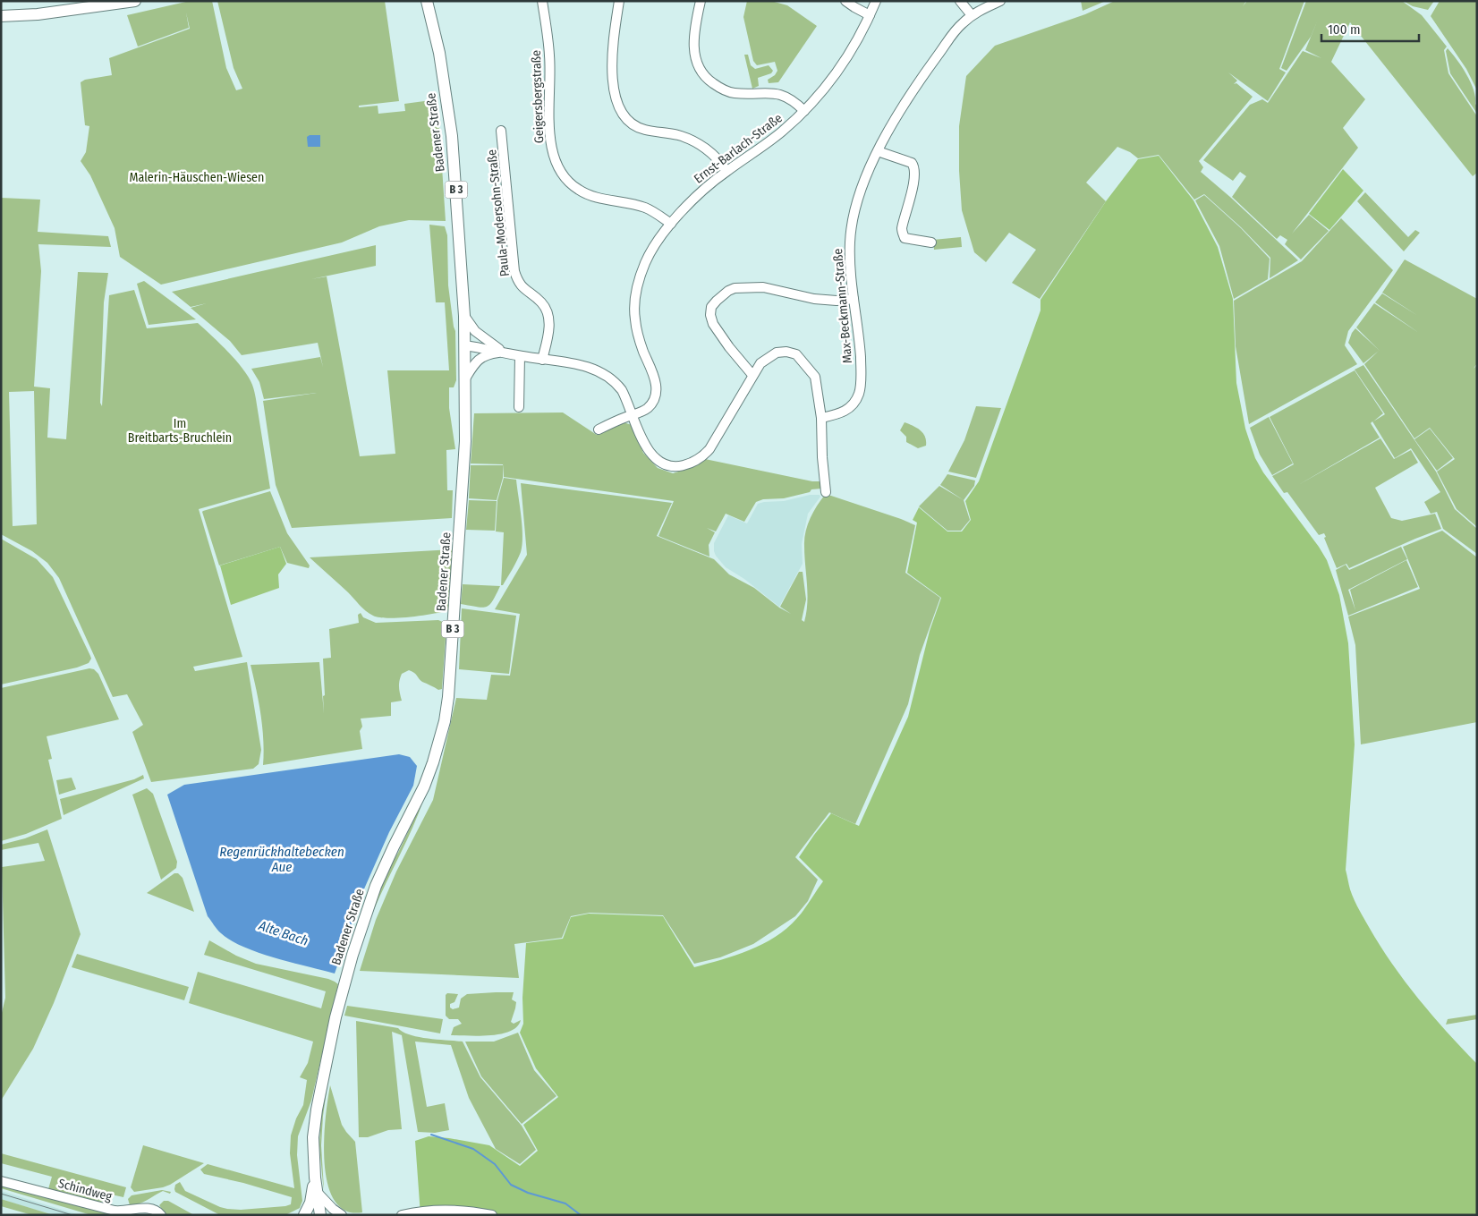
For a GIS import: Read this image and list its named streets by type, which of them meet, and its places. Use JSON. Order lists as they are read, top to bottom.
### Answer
{
  "streets": {
    "main road": ["Badener Straße", "B 3"],
    "street": [
      "Geigersbergstraße",
      "Ernst-Barlach-Straße",
      "Paula-Modersohn-Straße",
      "Max-Beckmann-Straße",
      "Schindweg"
    ]
  },
  "crossings": [
    ["Geigersbergstraße", "Ernst-Barlach-Straße"]
  ],
  "water": ["Regenrückhaltebecken Aue", "Alte Bach"],
  "parks": ["Malerin-Häuschen-Wiesen", "Im Breitbarts-Bruchlein"],
  "scale_bar": "100 m"
}
